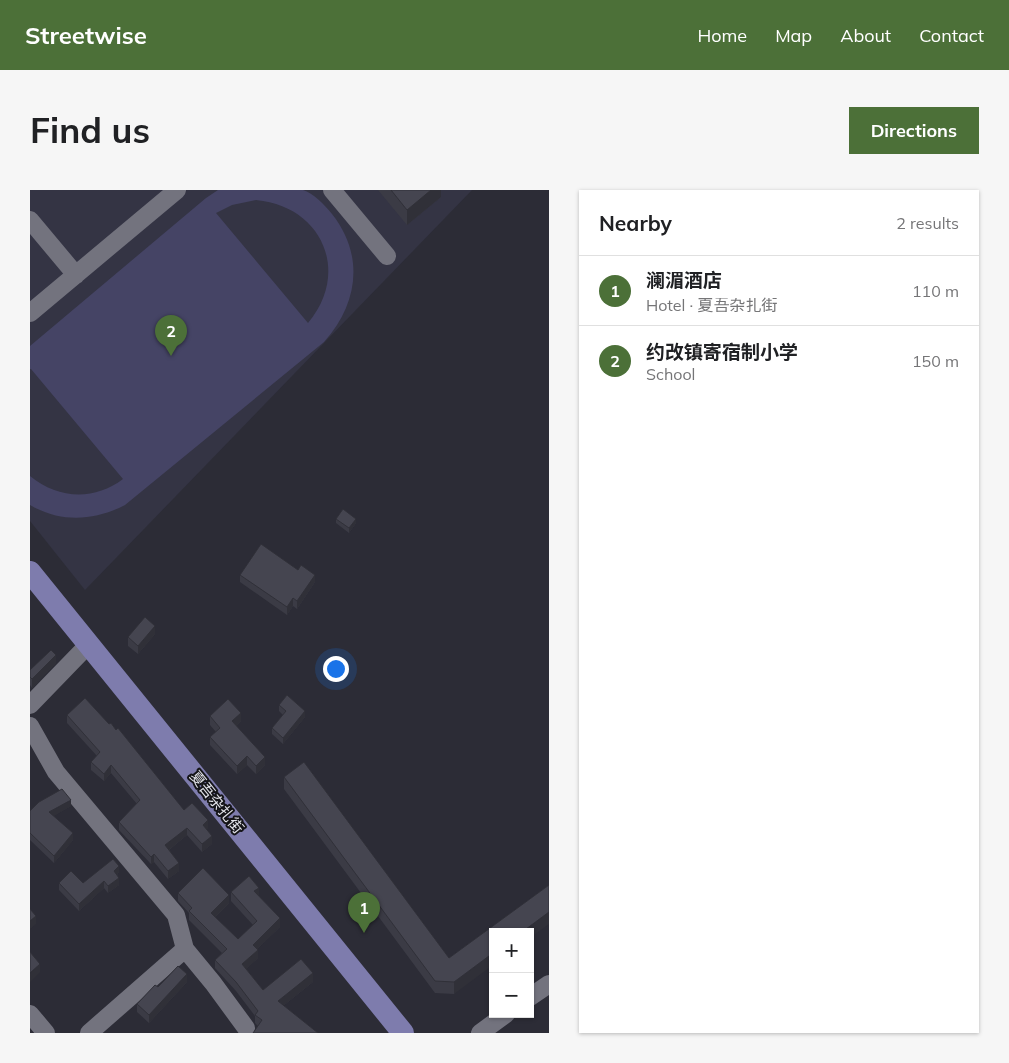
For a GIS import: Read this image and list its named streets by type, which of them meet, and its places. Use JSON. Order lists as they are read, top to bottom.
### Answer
{
  "streets": {
    "main road": ["夏吾杂扎街"]
  },
  "page": {
    "header": "Streetwise",
    "nav": [
      "Home",
      "Map",
      "About",
      "Contact"
    ],
    "buttons": "Directions",
    "title": "Find us",
    "heading": ["Nearby", "2 results"],
    "list": [
      {
        "mark": "1",
        "name": "澜湄酒店",
        "note": "Hotel · 夏吾杂扎街",
        "value": "110 m"
      },
      {
        "mark": "2",
        "name": "约改镇寄宿制小学",
        "note": "School",
        "value": "150 m"
      }
    ],
    "pins": ["2", "1"],
    "map_buttons": ["+", "−"]
  }
}
